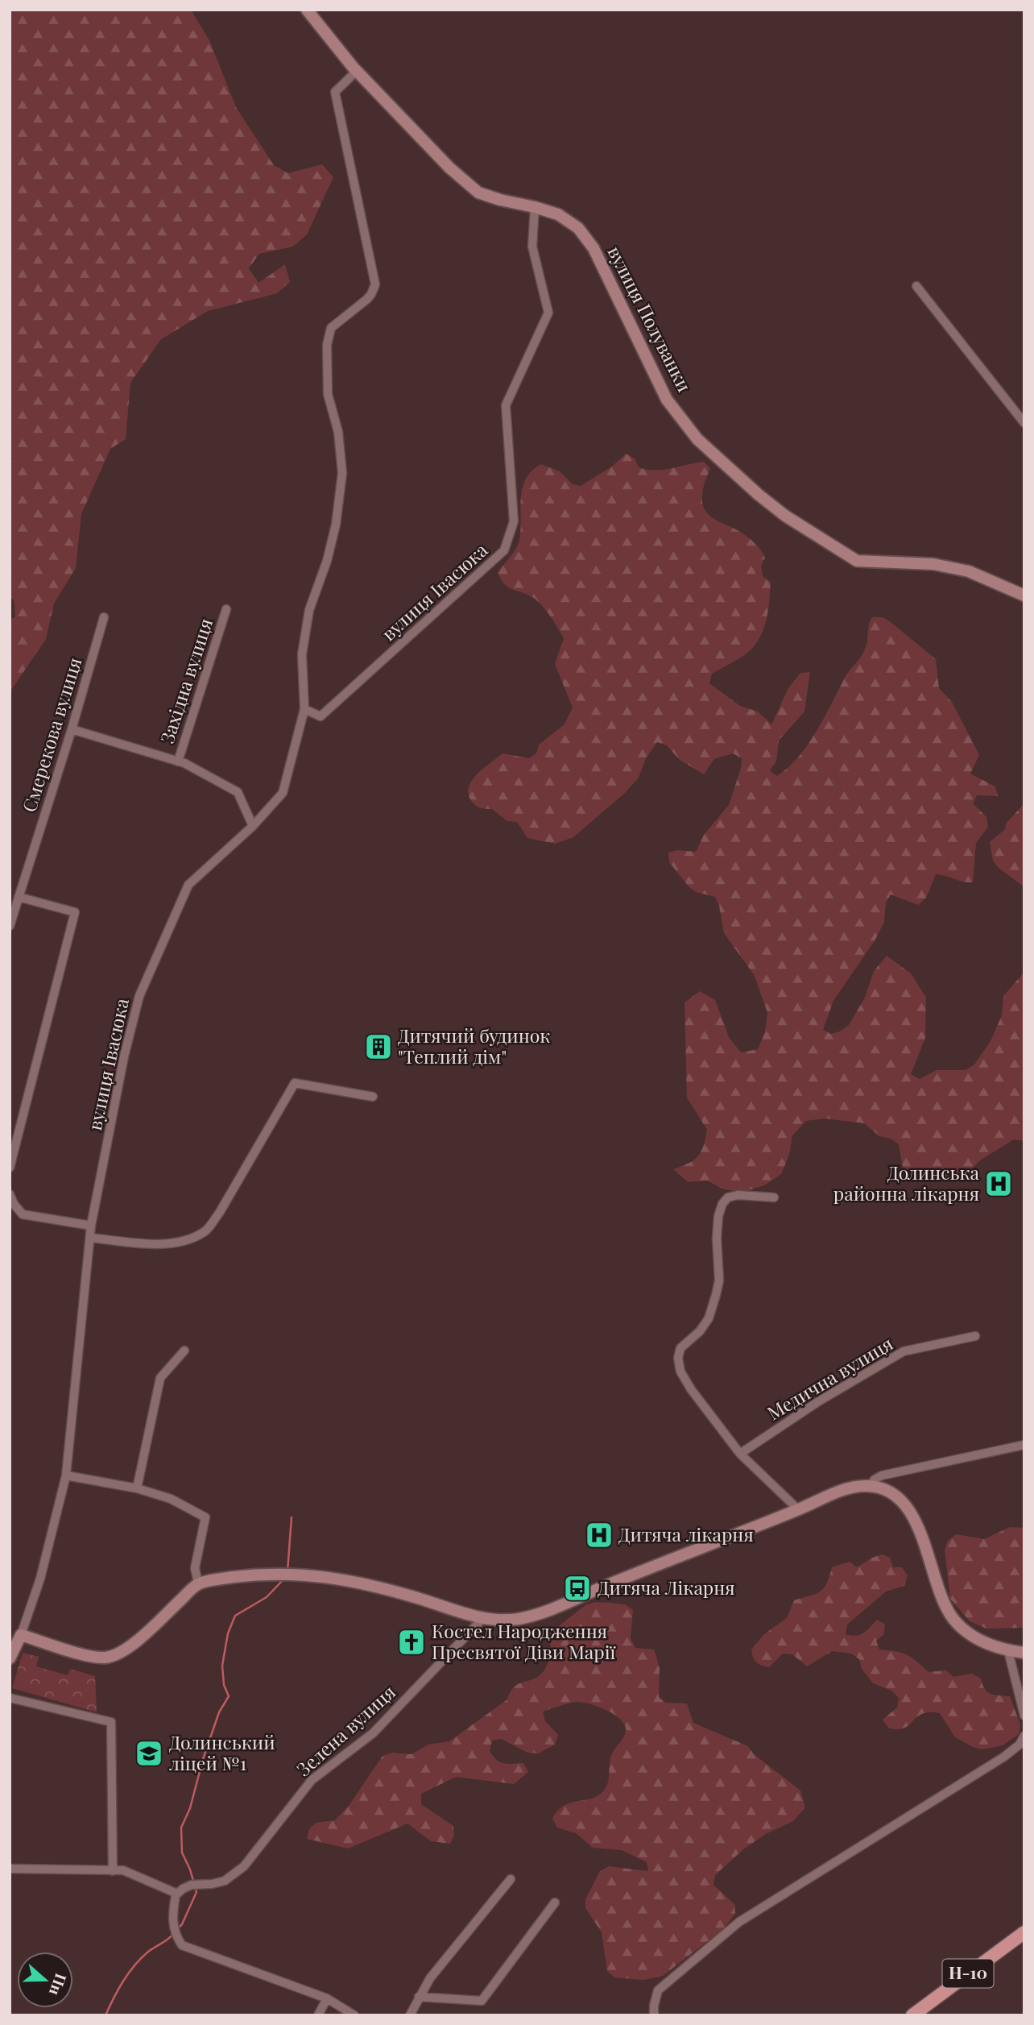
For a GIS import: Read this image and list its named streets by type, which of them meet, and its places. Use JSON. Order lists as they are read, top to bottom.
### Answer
{
  "streets": {
    "main road": ["Н-10"],
    "street": [
      "вулиця Полуванки",
      "вулиця Івасюка",
      "Західна вулиця",
      "Смерекова вулиця",
      "Медична вулиця",
      "Зелена вулиця"
    ]
  },
  "crossings": [
    ["вулиця Полуванки", "вулиця Івасюка"]
  ],
  "places": {
    "building": ["Дитячий будинок \"Теплий дім\""],
    "hospital": ["Долинська районна лікарня", "Дитяча лікарня"],
    "bus stop": ["Дитяча Лікарня"],
    "church": ["Костел Народження Пресвятої Діви Марії"],
    "school or university": ["Долинський ліцей №1"]
  },
  "north": "right"
}
